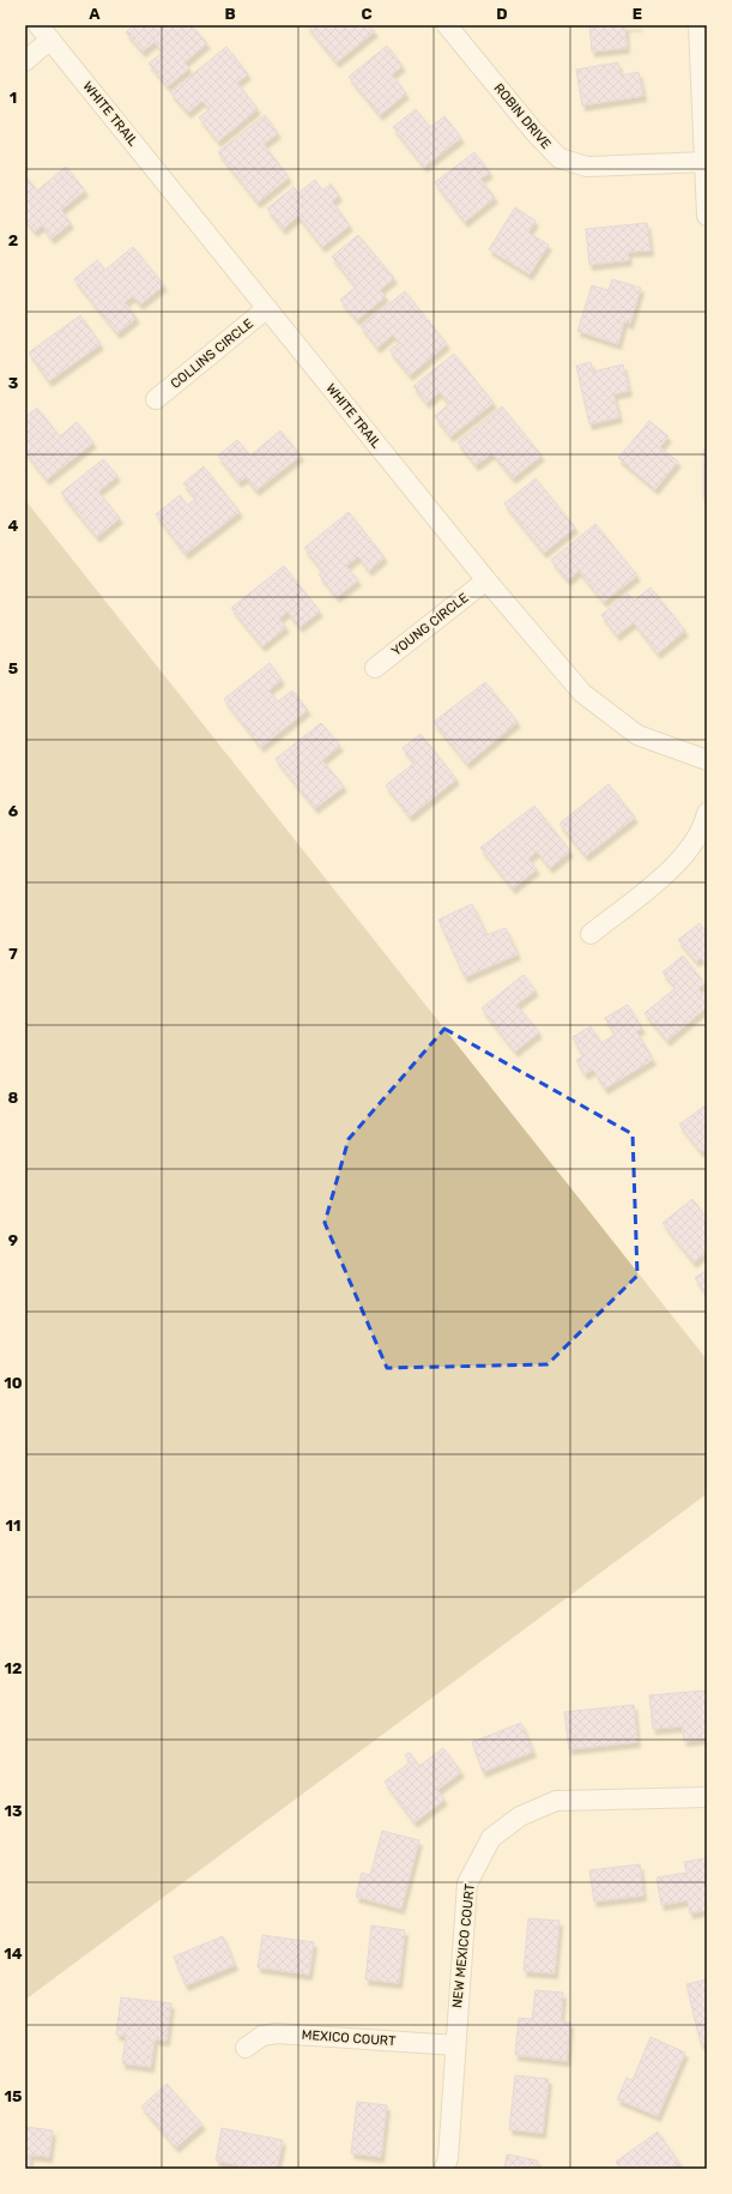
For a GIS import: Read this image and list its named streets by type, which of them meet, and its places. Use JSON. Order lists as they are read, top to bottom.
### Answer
{
  "streets": {
    "street": [
      "WHITE TRAIL",
      "ROBIN DRIVE",
      "COLLINS CIRCLE",
      "YOUNG CIRCLE",
      "NEW MEXICO COURT",
      "MEXICO COURT"
    ]
  },
  "crossings": [
    ["WHITE TRAIL", "COLLINS CIRCLE"],
    ["WHITE TRAIL", "YOUNG CIRCLE"],
    ["NEW MEXICO COURT", "MEXICO COURT"]
  ],
  "grid": {
    "columns": [
      "A",
      "B",
      "C",
      "D",
      "E"
    ],
    "rows": [
      "1",
      "2",
      "3",
      "4",
      "5",
      "6",
      "7",
      "8",
      "9",
      "10",
      "11",
      "12",
      "13",
      "14",
      "15"
    ]
  }
}
